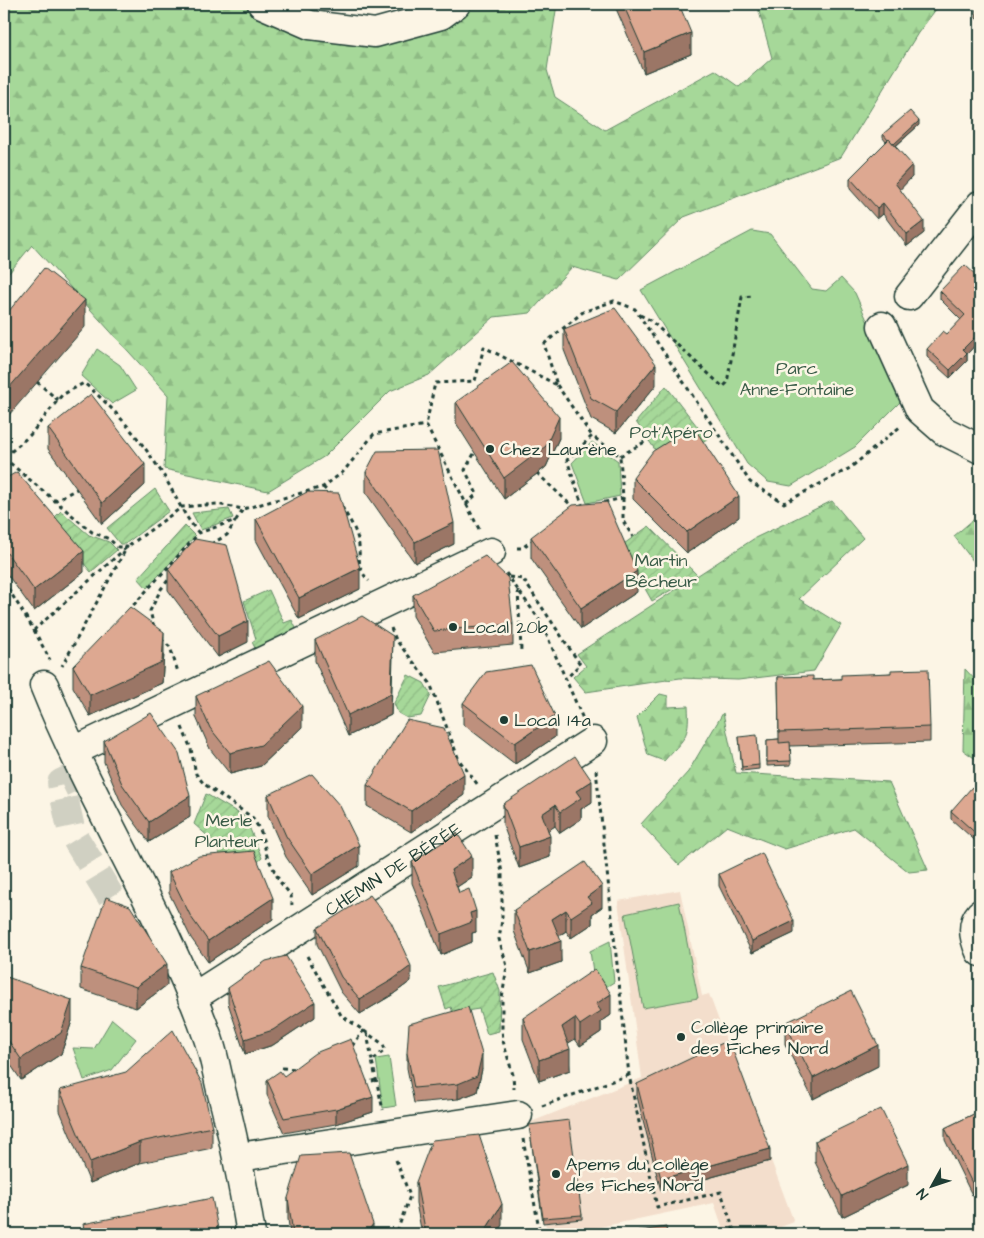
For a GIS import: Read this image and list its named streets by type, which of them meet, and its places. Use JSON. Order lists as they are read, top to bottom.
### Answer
{
  "streets": {
    "street": ["CHEMIN DE BÉRÉE"]
  },
  "parks": [
    "Parc Anne-Fontaine",
    "Pot'Apéro",
    "Martin Bêcheur",
    "Merle Planteur"
  ],
  "places": [
    "Chez Laurène",
    "Local 20b",
    "Local 14a",
    "Collège primaire des Fiches Nord",
    "Apems du collège des Fiches Nord"
  ],
  "north": "bottom left"
}
